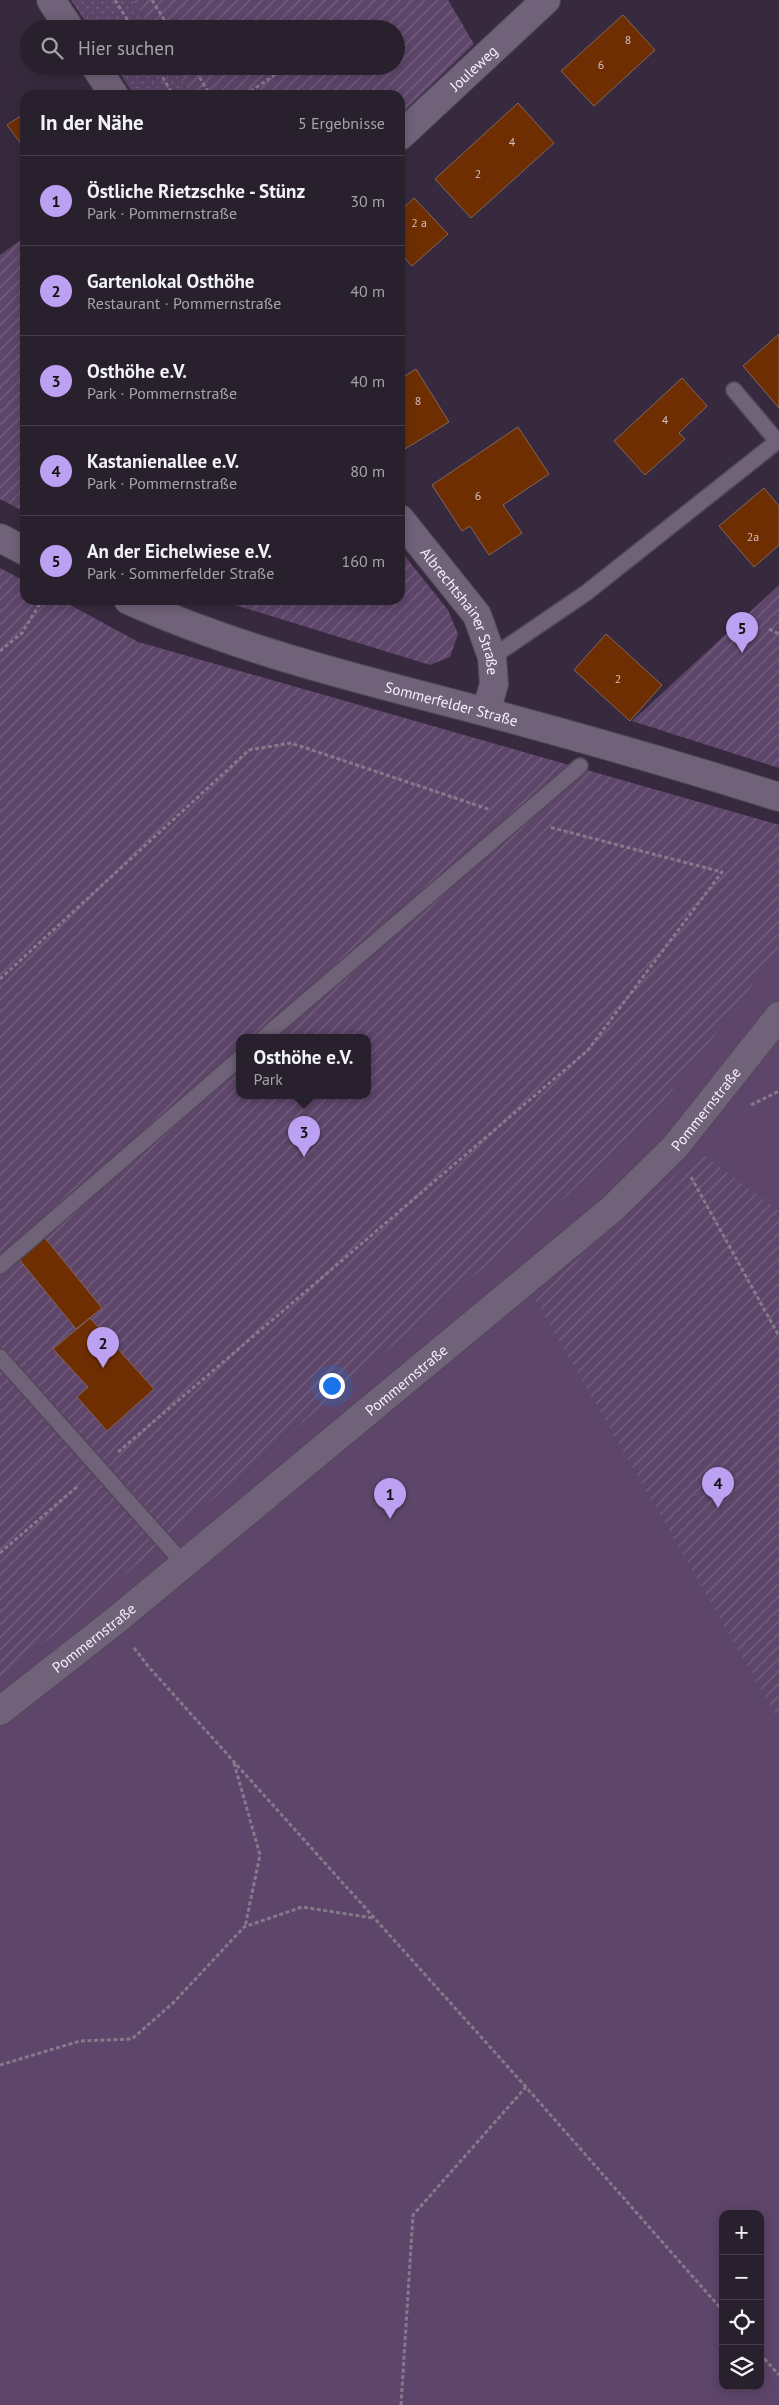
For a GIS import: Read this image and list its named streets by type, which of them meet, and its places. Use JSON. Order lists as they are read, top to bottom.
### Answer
{
  "streets": {
    "street": [
      "Jouleweg",
      "Albrechtshainer Straße",
      "Sommerfelder Straße",
      "Pommernstraße"
    ]
  },
  "crossings": [
    ["Albrechtshainer Straße", "Sommerfelder Straße"]
  ],
  "house_numbers": [
    "8",
    "6",
    "4",
    "2",
    "2 a",
    "8",
    "4",
    "6",
    "2a",
    "2"
  ],
  "page": {
    "search": "Hier suchen",
    "heading": ["In der Nähe", "5 Ergebnisse"],
    "list": [
      {
        "mark": "1",
        "name": "Östliche Rietzschke - Stünz",
        "note": "Park · Pommernstraße",
        "value": "30 m"
      },
      {
        "mark": "2",
        "name": "Gartenlokal Osthöhe",
        "note": "Restaurant · Pommernstraße",
        "value": "40 m"
      },
      {
        "mark": "3",
        "name": "Osthöhe e.V.",
        "note": "Park · Pommernstraße",
        "value": "40 m"
      },
      {
        "mark": "4",
        "name": "Kastanienallee e.V.",
        "note": "Park · Pommernstraße",
        "value": "80 m"
      },
      {
        "mark": "5",
        "name": "An der Eichelwiese e.V.",
        "note": "Park · Sommerfelder Straße",
        "value": "160 m"
      }
    ],
    "pins": [
      "5",
      "3",
      "2",
      "4",
      "1"
    ],
    "popup": ["Osthöhe e.V.", "Park"],
    "map_buttons": ["+", "−"]
  }
}
